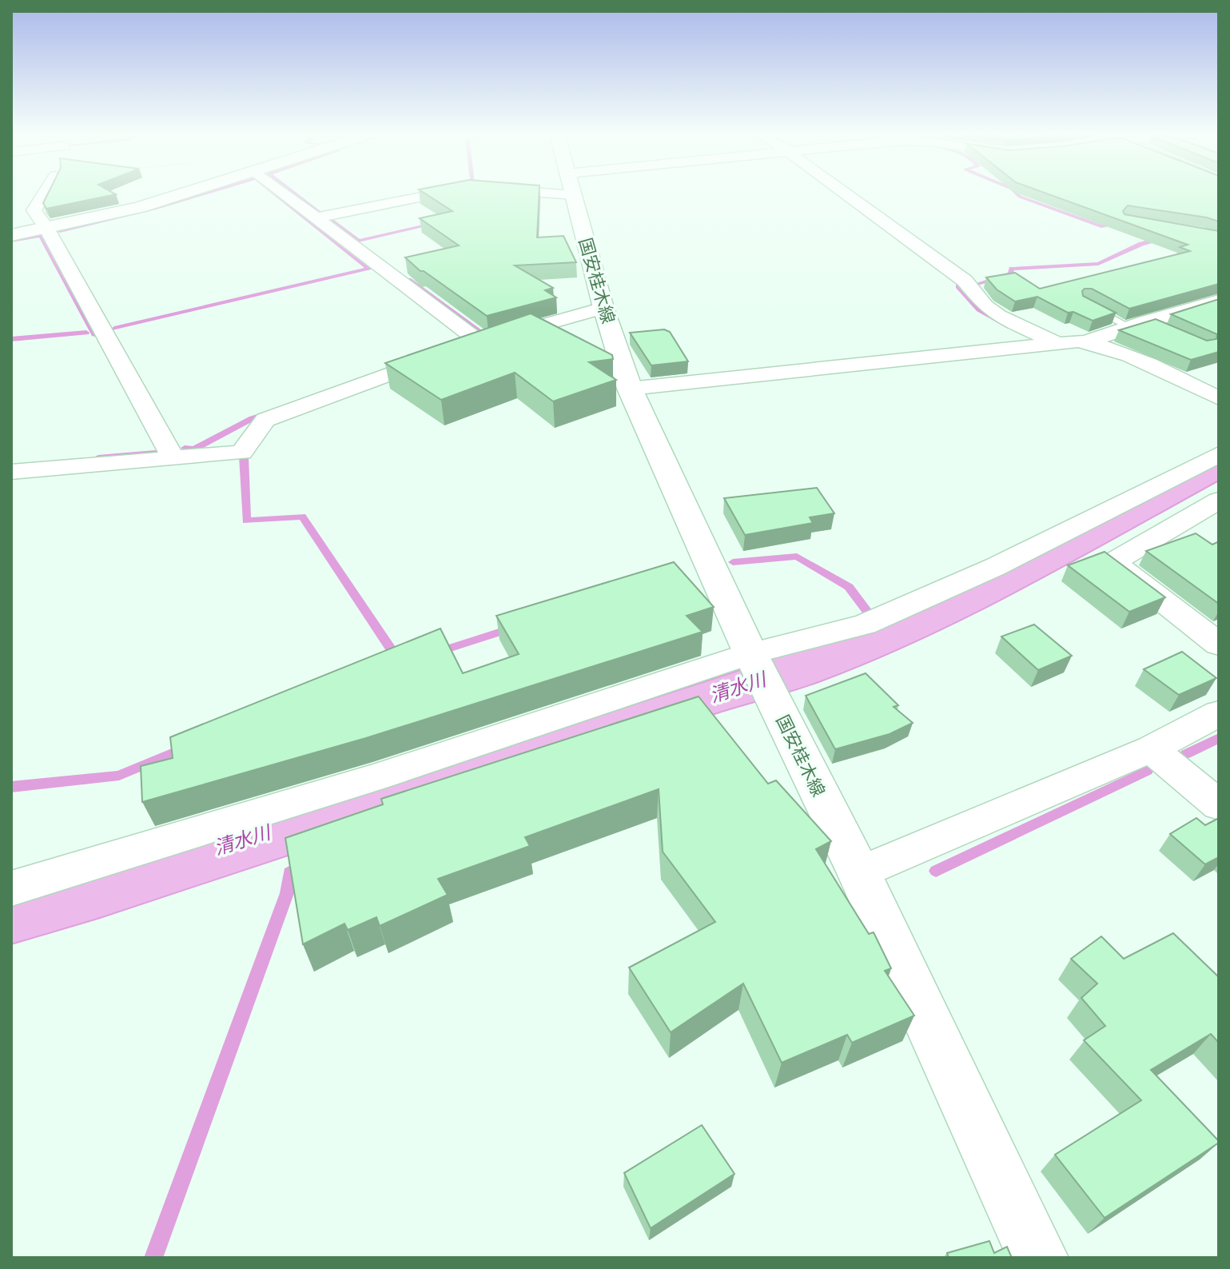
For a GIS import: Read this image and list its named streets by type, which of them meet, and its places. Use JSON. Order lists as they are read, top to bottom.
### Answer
{
  "streets": {
    "main road": ["国安桂木線"]
  },
  "water": ["清水川"]
}
